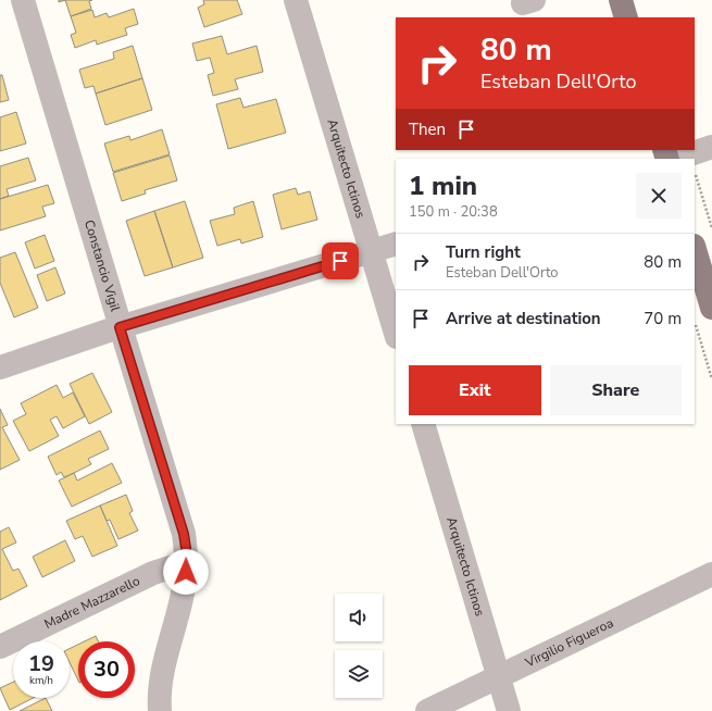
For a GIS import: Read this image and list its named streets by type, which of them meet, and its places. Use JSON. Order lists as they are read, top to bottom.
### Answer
{
  "streets": {
    "street": [
      "Arquitecto Ictinos",
      "Constancio Vigil",
      "Madre Mazzarello",
      "Virgilio Figueroa"
    ]
  },
  "crossings": [
    ["Arquitecto Ictinos", "Virgilio Figueroa"],
    ["Constancio Vigil", "Madre Mazzarello"]
  ],
  "page": {
    "turn": ["80 m", "Esteban Dell'Orto"],
    "then": "Then",
    "heading": ["1 min", "150 m · 20:38"],
    "list": [
      {
        "name": "Turn right",
        "note": "Esteban Dell'Orto",
        "value": "80 m"
      },
      {
        "name": "Arrive at destination",
        "value": "70 m"
      }
    ],
    "buttons": ["Exit", "Share"],
    "speed": "19 km/h",
    "limit": "30"
  }
}
